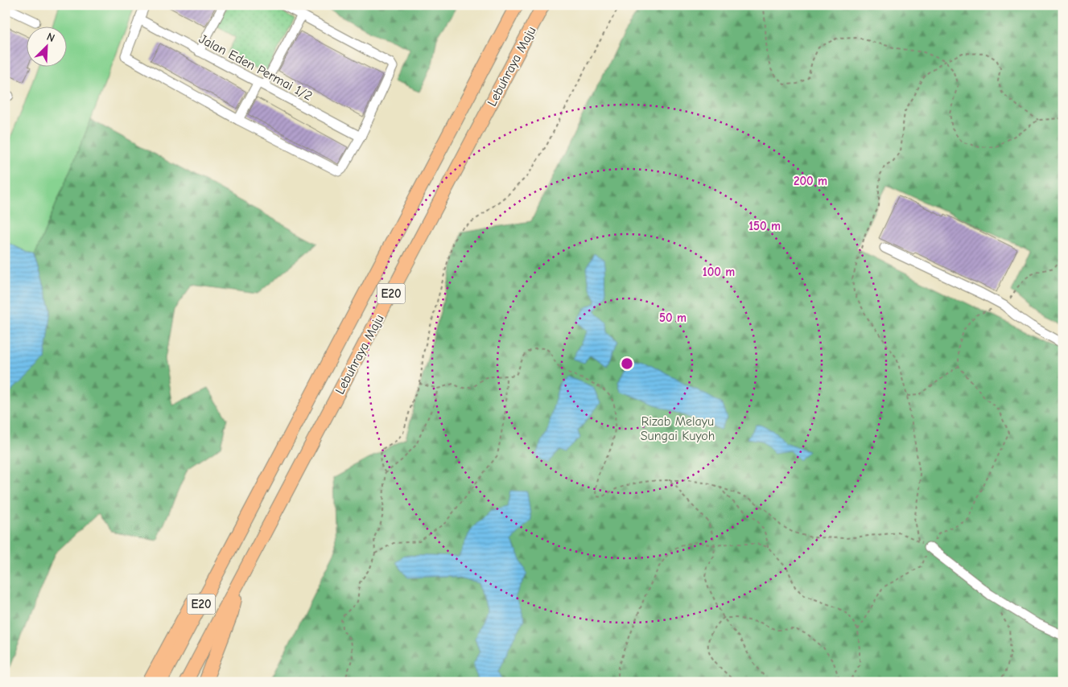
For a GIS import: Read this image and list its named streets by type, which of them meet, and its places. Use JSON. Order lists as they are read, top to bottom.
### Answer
{
  "streets": {
    "highway": ["Lebuhraya Maju", "E20"],
    "street": ["Jalan Eden Permai 1/2"]
  },
  "parks": ["Rizab Melayu Sungai Kuyoh"],
  "north": "top right",
  "rings": [
    "200 m",
    "150 m",
    "100 m",
    "50 m"
  ]
}
